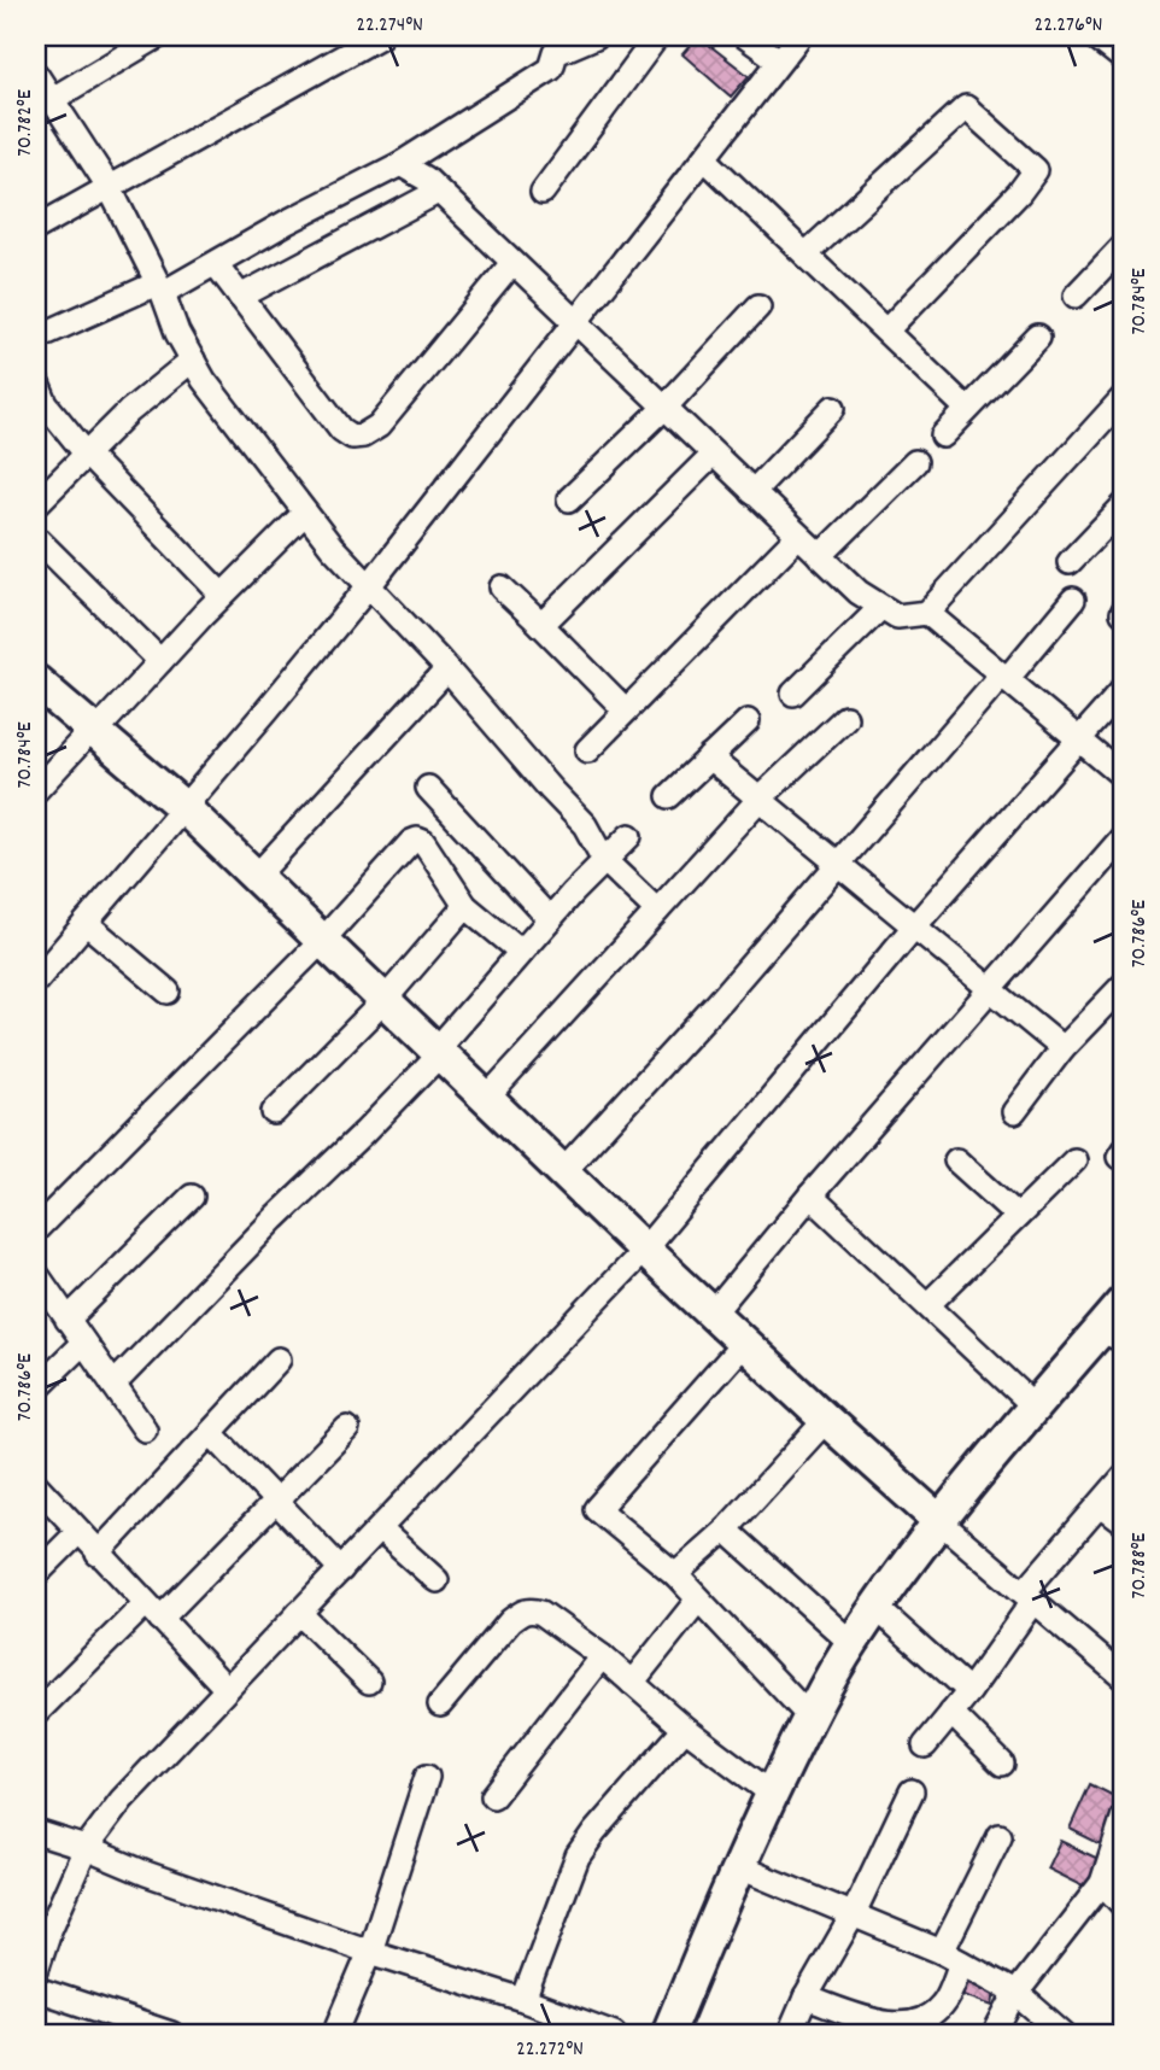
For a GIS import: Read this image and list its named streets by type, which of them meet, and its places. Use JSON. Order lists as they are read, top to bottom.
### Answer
{
  "coordinates": [
    "22.274°N",
    "22.276°N",
    "70.782°E",
    "70.784°E",
    "70.786°E",
    "70.788°E",
    "22.272°N"
  ]
}
